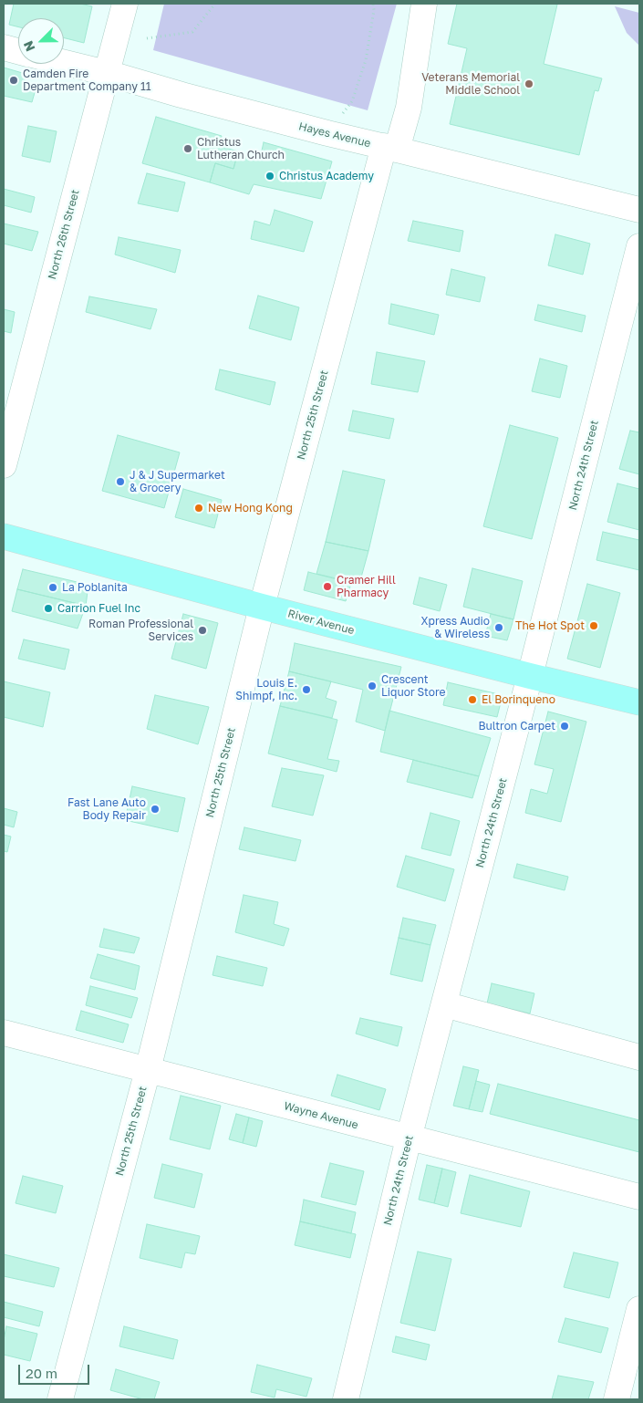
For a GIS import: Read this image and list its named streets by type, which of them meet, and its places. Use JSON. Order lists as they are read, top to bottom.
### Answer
{
  "streets": {
    "main road": ["River Avenue"],
    "street": [
      "Hayes Avenue",
      "North 26th Street",
      "North 25th Street",
      "North 24th Street",
      "Wayne Avenue"
    ]
  },
  "crossings": [
    ["Hayes Avenue", "North 26th Street"],
    ["Hayes Avenue", "North 25th Street"],
    ["North 25th Street", "River Avenue"],
    ["North 25th Street", "Wayne Avenue"],
    ["North 24th Street", "River Avenue"],
    ["North 24th Street", "Wayne Avenue"]
  ],
  "places": [
    "Camden Fire Department Company 11",
    "Veterans Memorial Middle School",
    "Christus Lutheran Church",
    "Christus Academy",
    "J & J Supermarket & Grocery",
    "New Hong Kong",
    "Cramer Hill Pharmacy",
    "La Poblanita",
    "Carrion Fuel Inc",
    "The Hot Spot",
    "Xpress Audio & Wireless",
    "Roman Professional Services",
    "Crescent Liquor Store",
    "Louis E. Shimpf, Inc.",
    "El Borinqueno",
    "Bultron Carpet",
    "Fast Lane Auto Body Repair"
  ],
  "scale_bar": "20 m",
  "north": "bottom left"
}
